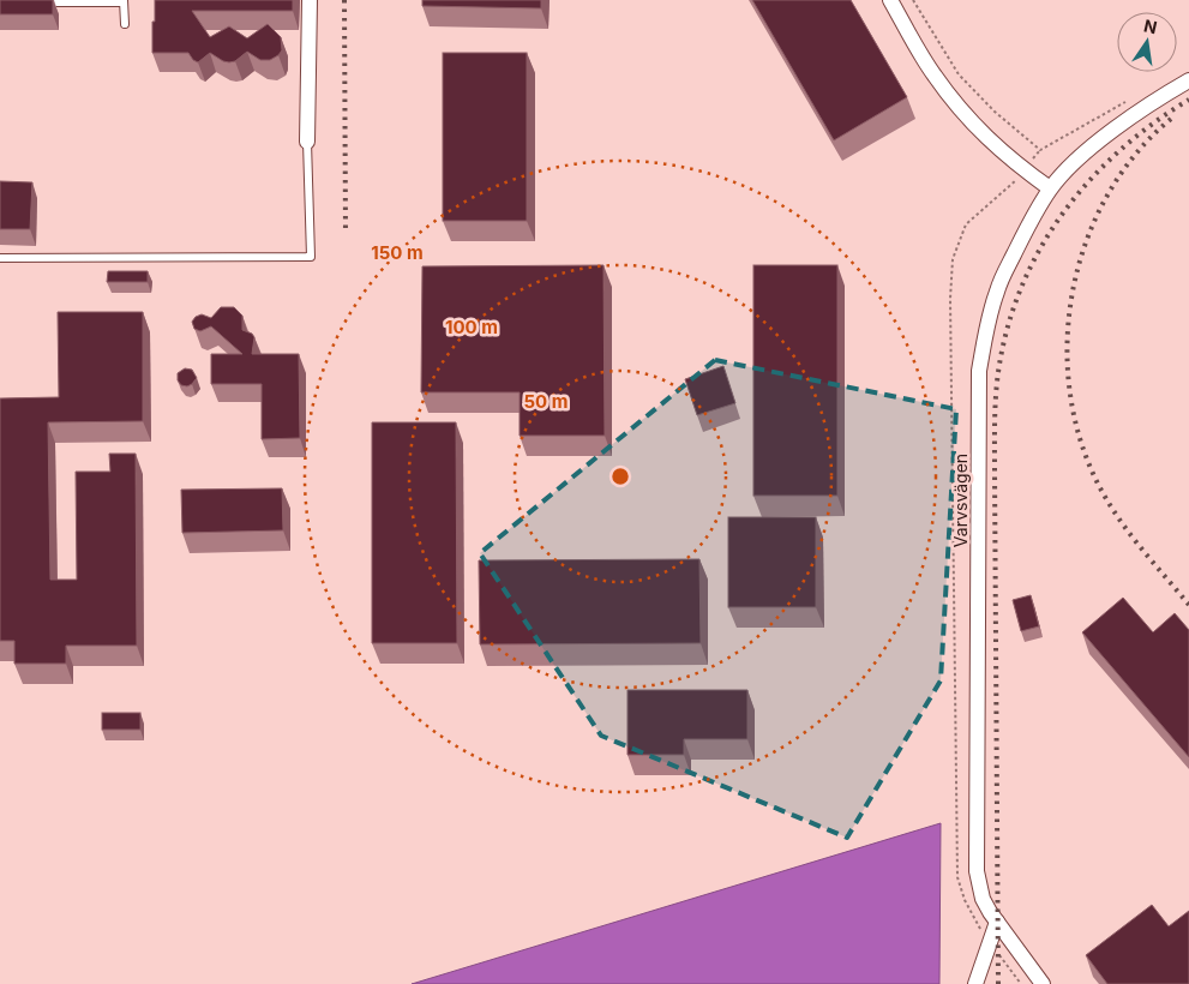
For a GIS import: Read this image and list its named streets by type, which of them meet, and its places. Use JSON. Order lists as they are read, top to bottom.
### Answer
{
  "streets": {
    "street": ["Varvsvägen"]
  },
  "north": "top",
  "rings": ["150 m", "100 m", "50 m"]
}
